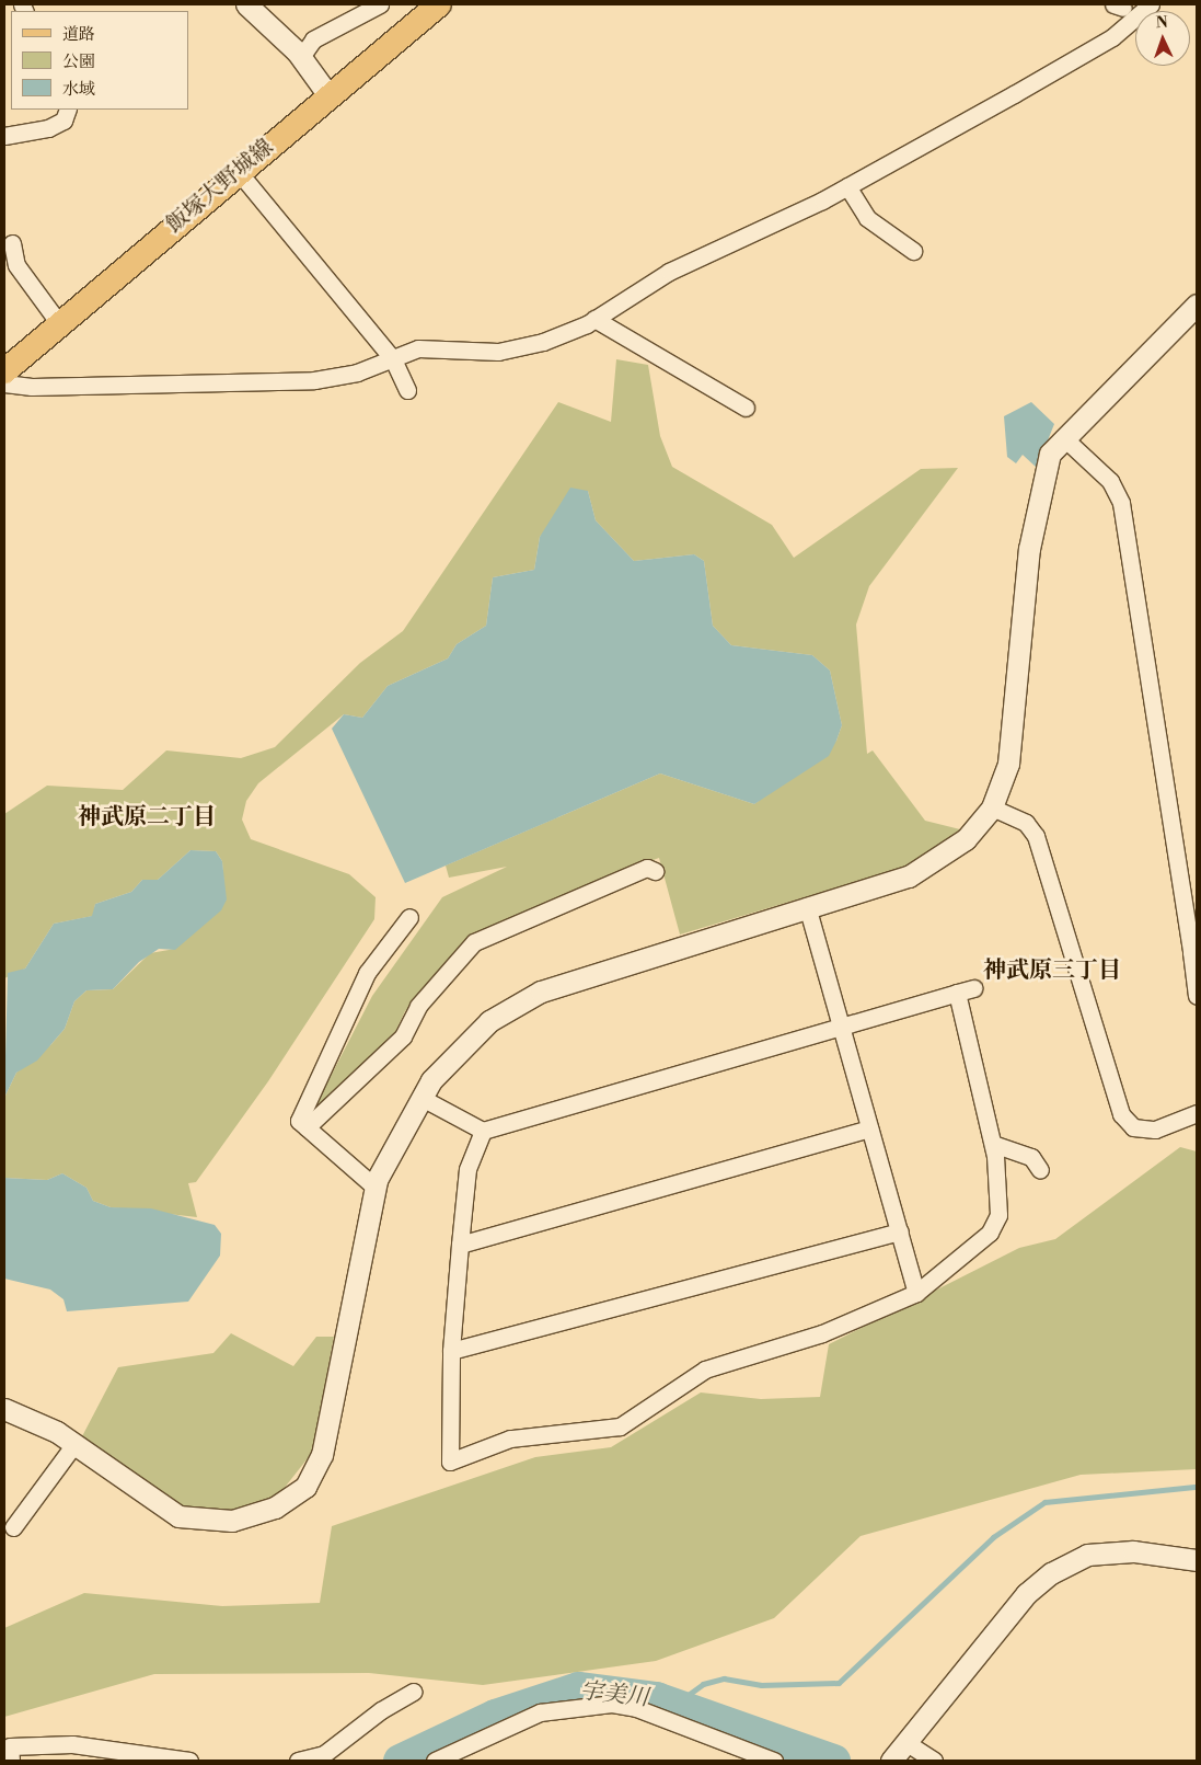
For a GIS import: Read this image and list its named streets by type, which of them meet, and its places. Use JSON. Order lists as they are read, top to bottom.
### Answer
{
  "streets": {
    "main road": ["飯塚大野城線"]
  },
  "districts": ["神武原二丁目", "神武原三丁目"],
  "water": ["宇美川"],
  "legend": ["道路", "公園", "水域"],
  "north": "top"
}
